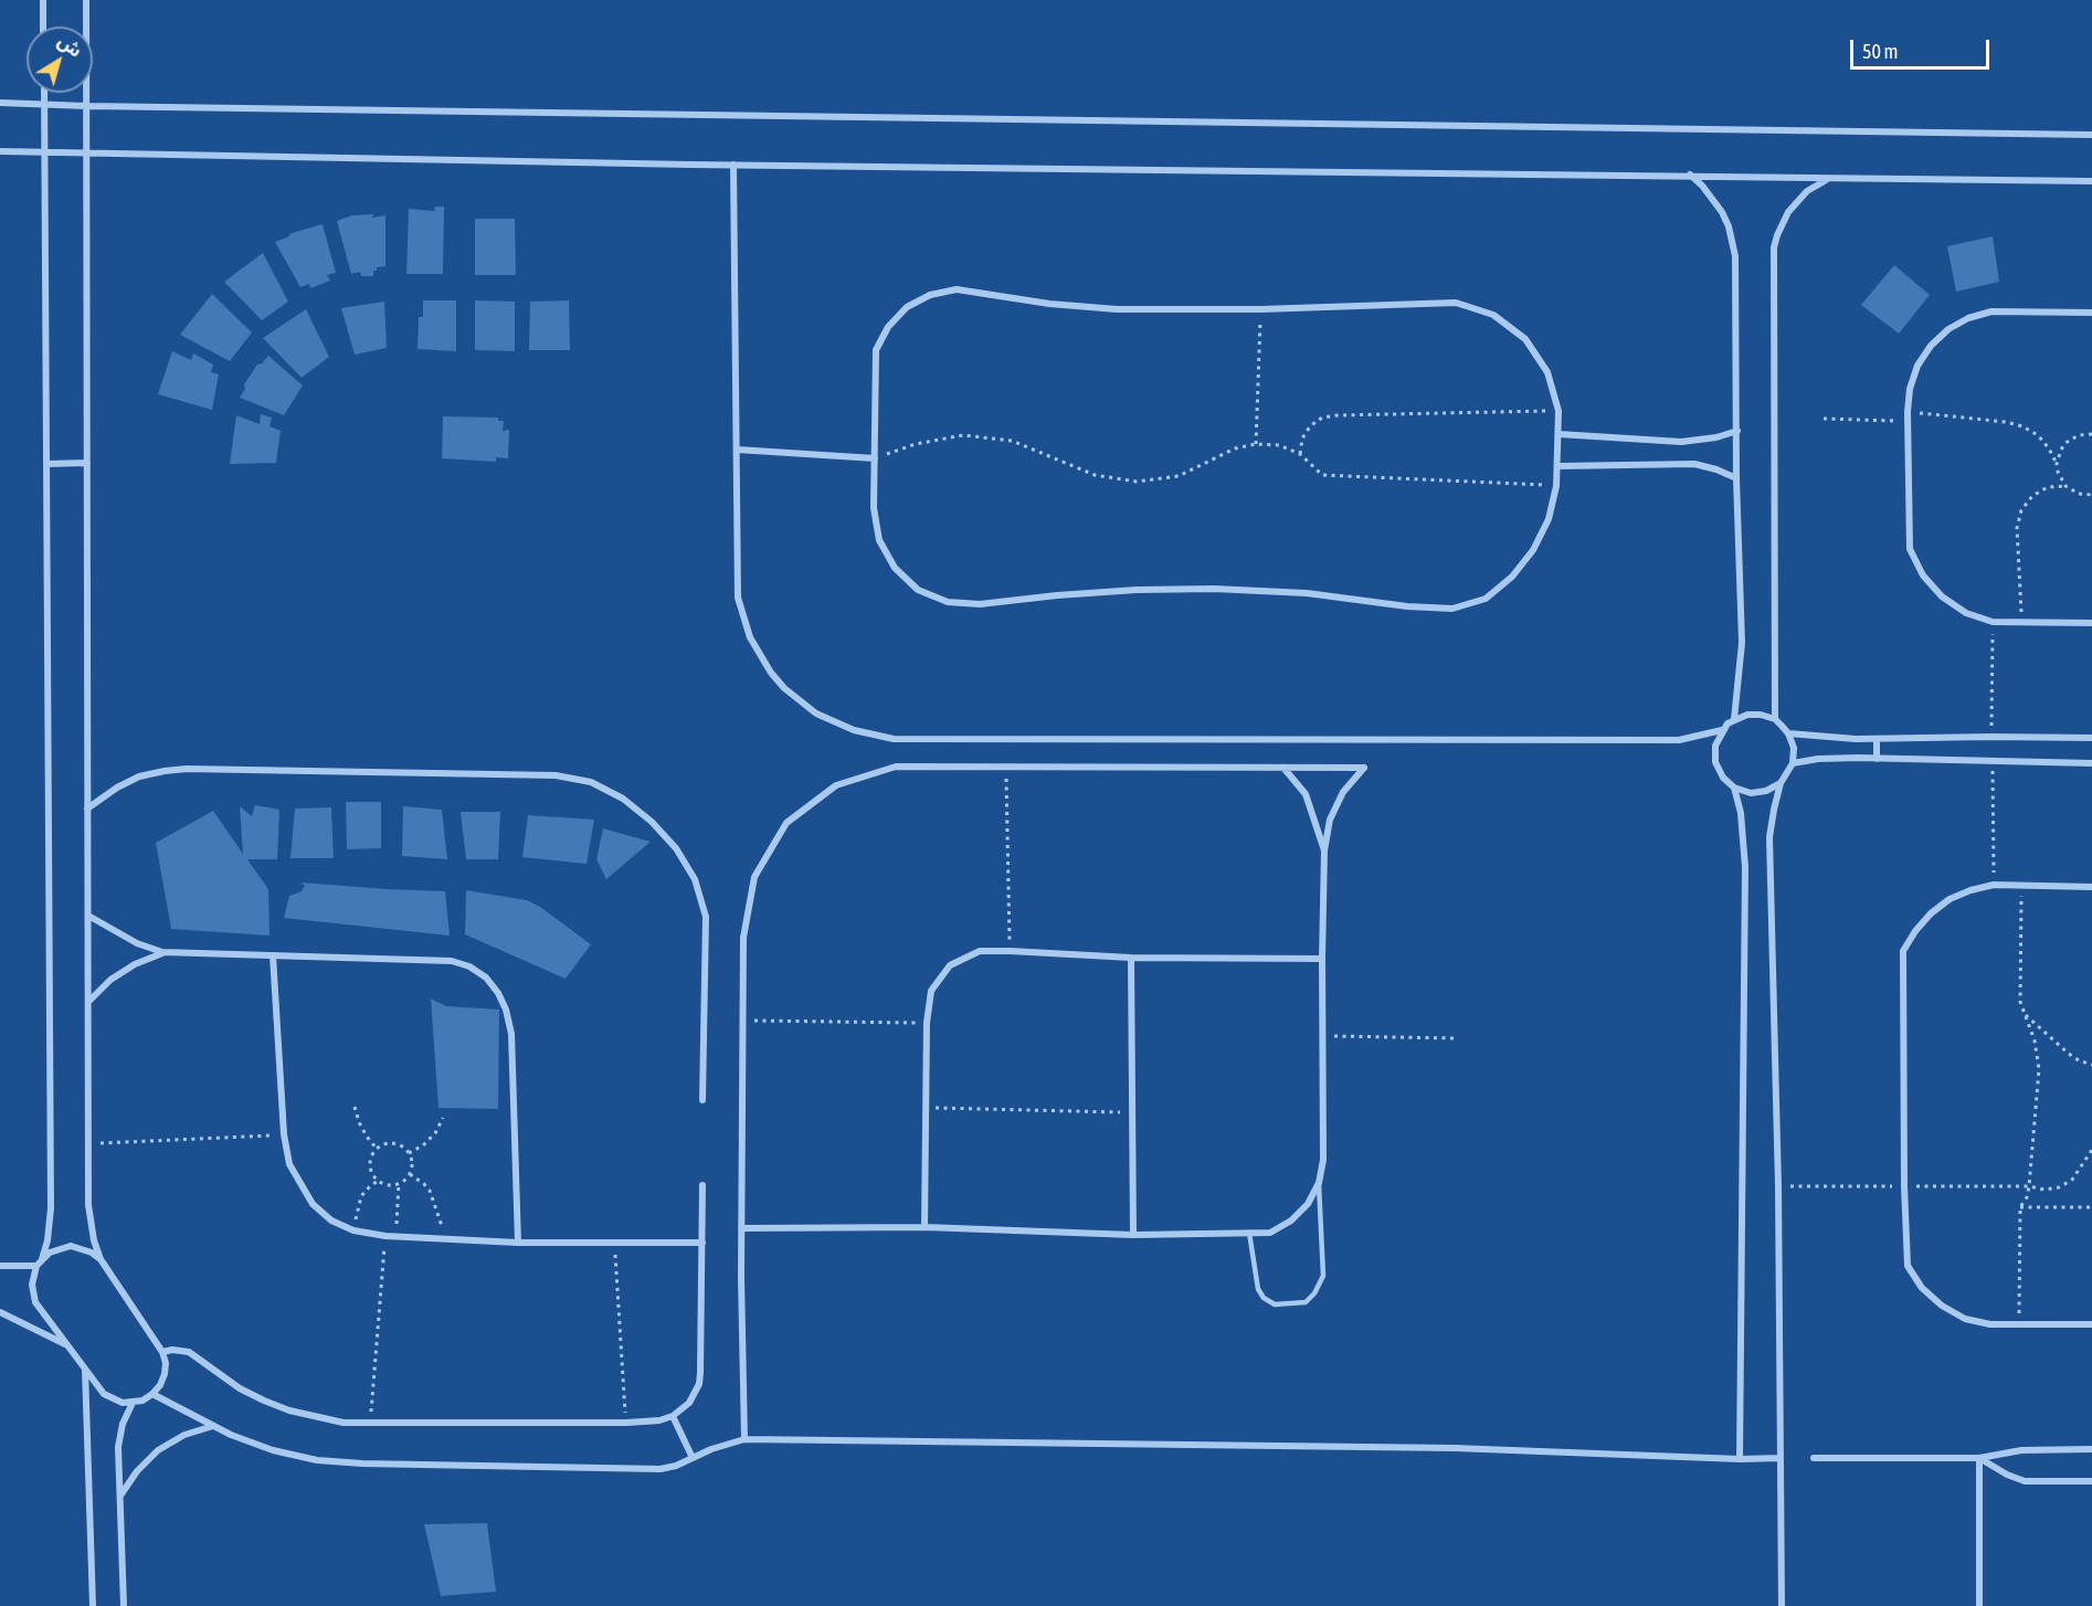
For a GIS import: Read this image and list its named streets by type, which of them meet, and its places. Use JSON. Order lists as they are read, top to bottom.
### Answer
{
  "scale_bar": "50 m",
  "north": "top right"
}
